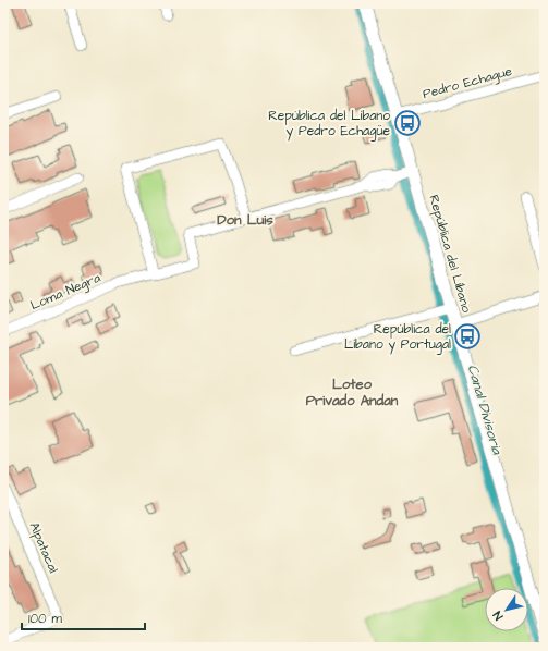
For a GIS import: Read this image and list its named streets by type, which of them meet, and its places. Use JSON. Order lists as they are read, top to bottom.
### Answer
{
  "streets": {
    "main road": ["República del Líbano"],
    "street": ["Pedro Echague", "Loma Negra", "Alpatacal"]
  },
  "crossings": [
    ["Pedro Echague", "República del Líbano"]
  ],
  "districts": ["Don Luis", "Loteo Privado Andan"],
  "water": ["Canal Divisoria"],
  "places": {
    "bus stop": ["República del Líbano y Pedro Echagüe", "República del Líbano y Portugal"]
  },
  "scale_bar": "100 m",
  "north": "bottom left"
}
